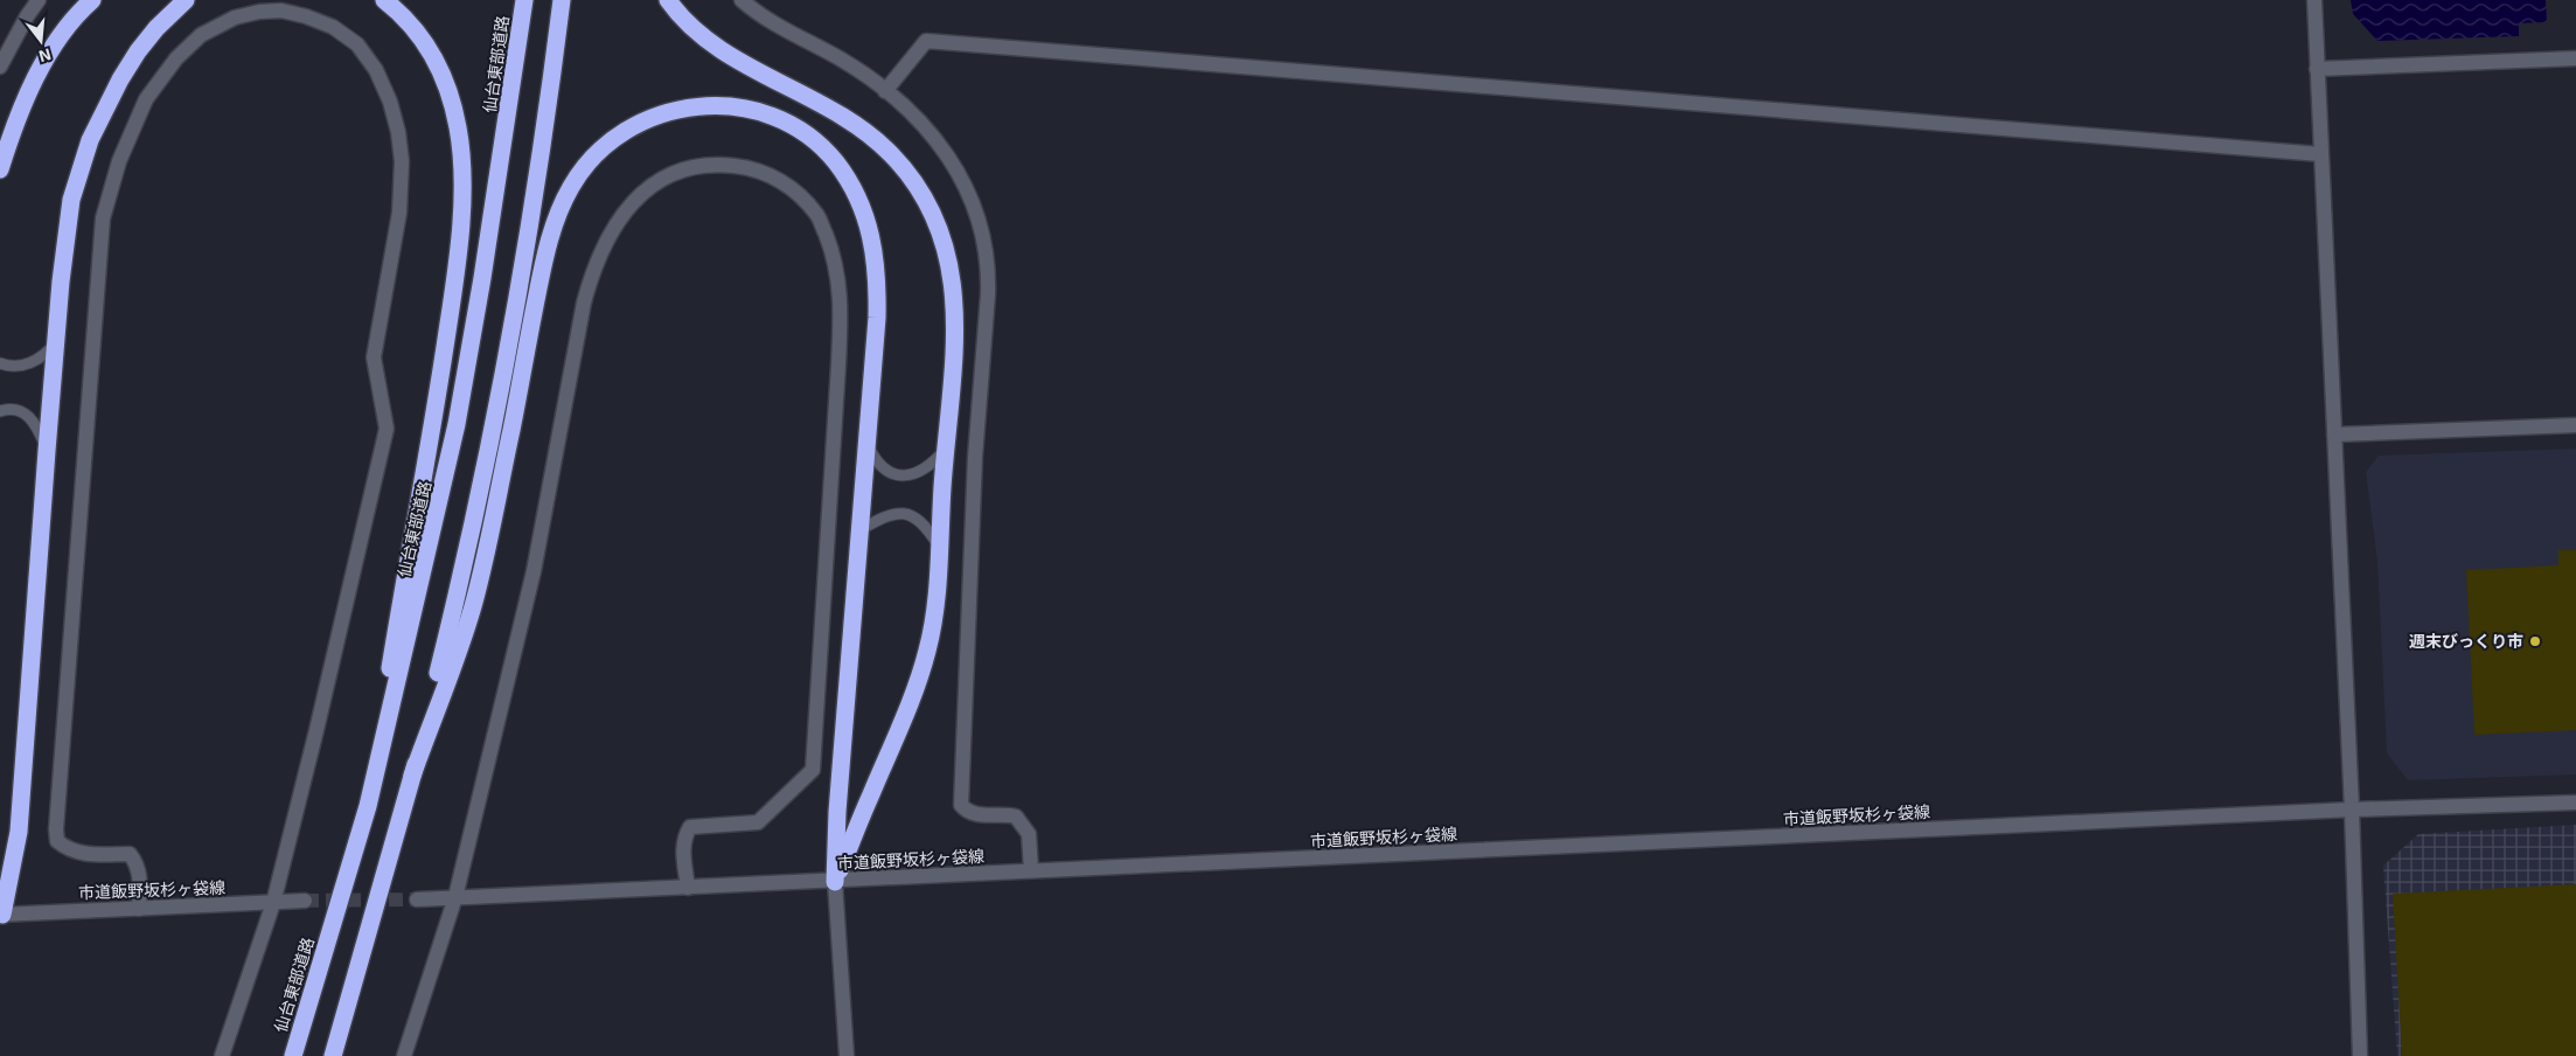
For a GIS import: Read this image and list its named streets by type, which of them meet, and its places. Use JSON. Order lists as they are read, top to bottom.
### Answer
{
  "streets": {
    "highway": ["仙台東部道路"],
    "street": ["市道飯野坂杉ヶ袋線"]
  },
  "places": ["週末びっくり市"],
  "north": "bottom"
}
